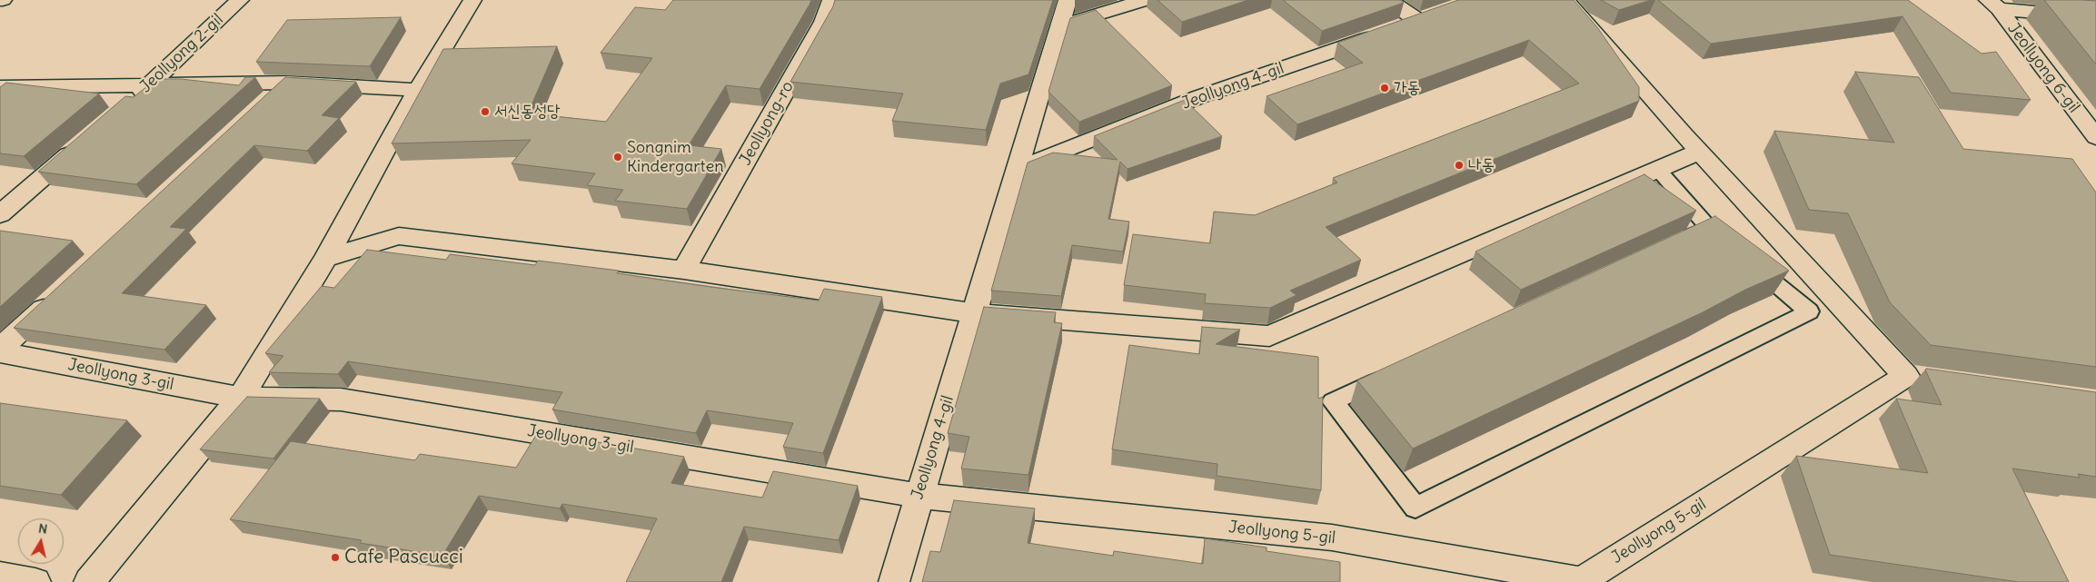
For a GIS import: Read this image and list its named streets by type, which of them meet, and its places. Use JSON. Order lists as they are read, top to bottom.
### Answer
{
  "streets": {
    "street": [
      "Jeollyong 2-gil",
      "Jeollyong 6-gil",
      "Jeollyong 4-gil",
      "Jeollyong-ro",
      "Jeollyong 3-gil",
      "Jeollyong 5-gil"
    ]
  },
  "crossings": [
    ["Jeollyong 4-gil", "Jeollyong 3-gil"],
    ["Jeollyong 4-gil", "Jeollyong 5-gil"],
    ["Jeollyong 3-gil", "Jeollyong 5-gil"]
  ],
  "places": [
    "가동",
    "서신동성당",
    "Songnim Kindergarten",
    "나동",
    "Cafe Pascucci"
  ],
  "north": "top"
}
